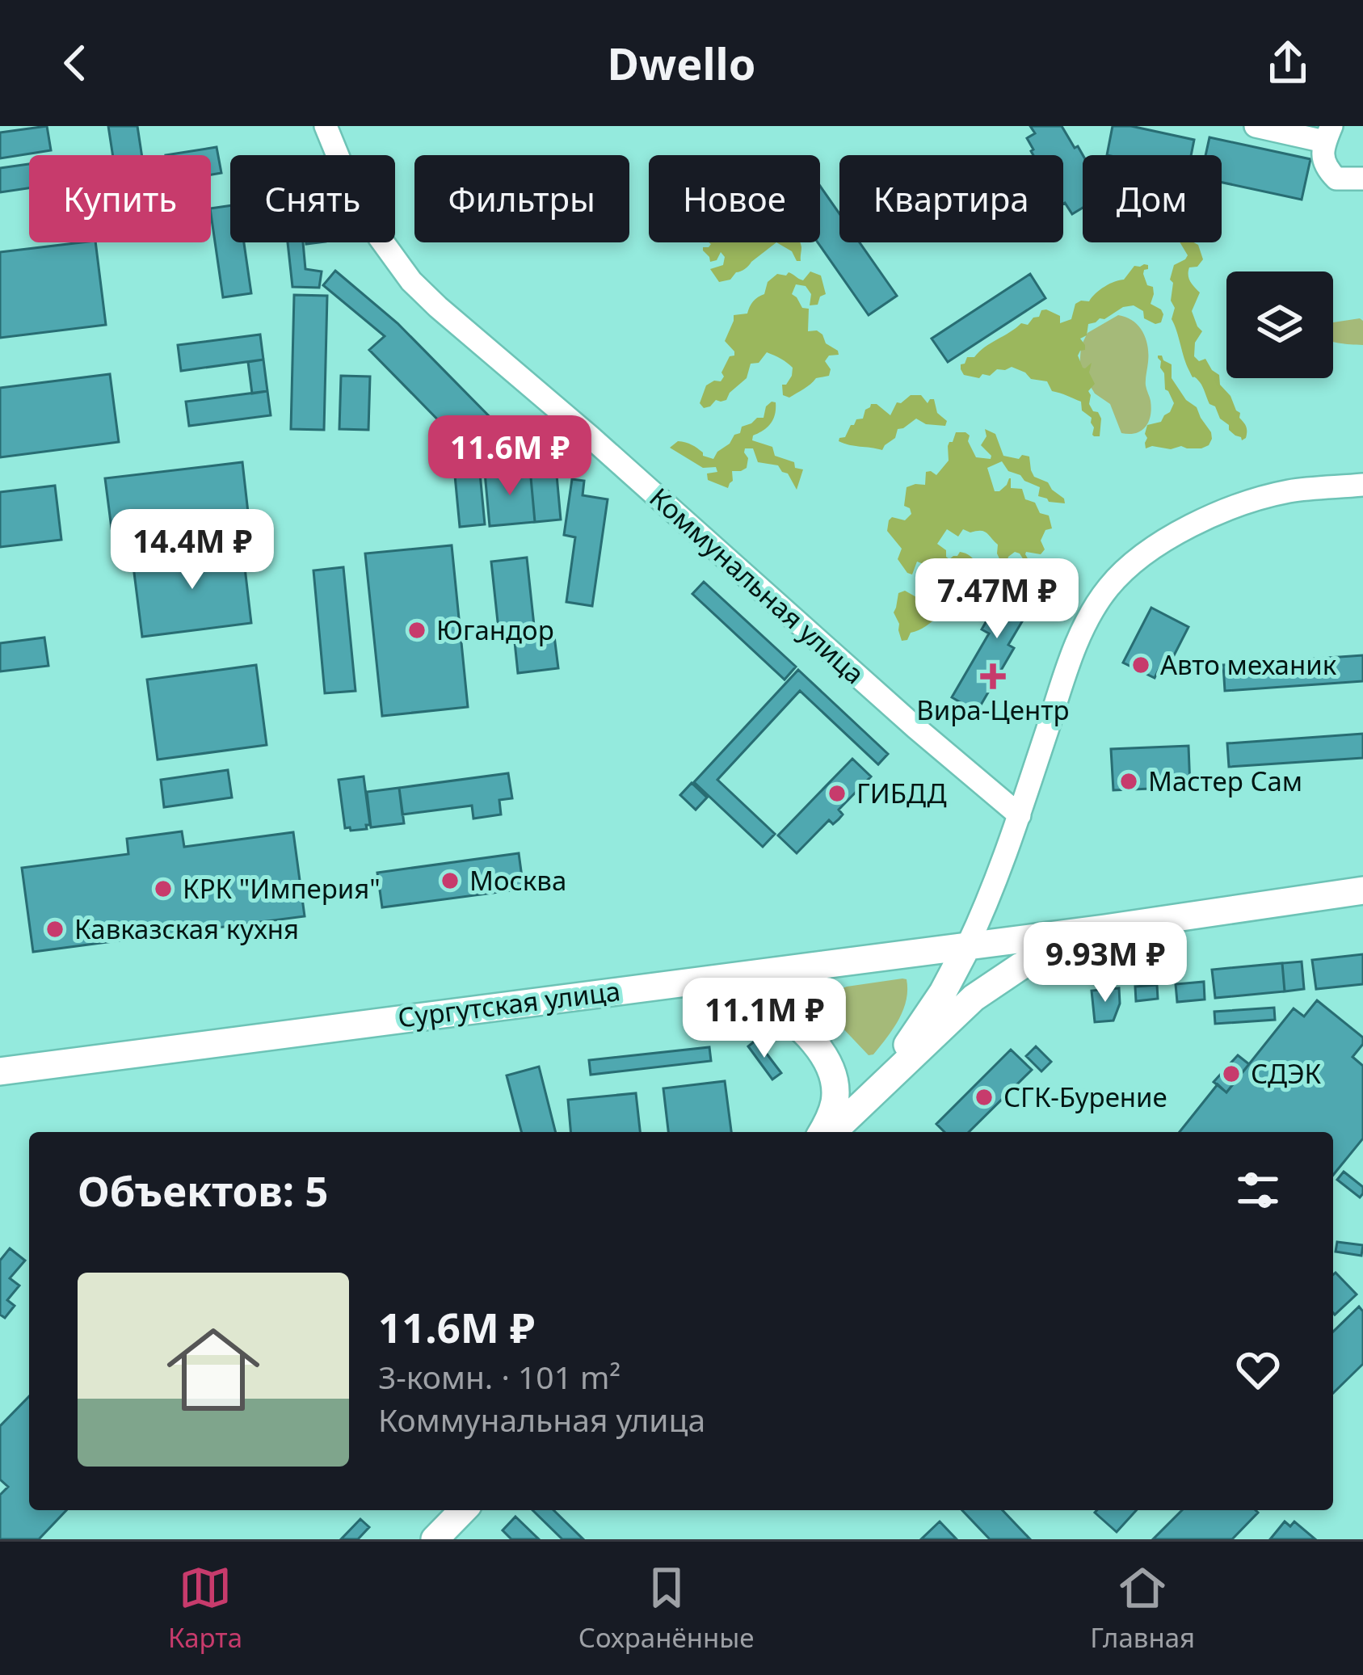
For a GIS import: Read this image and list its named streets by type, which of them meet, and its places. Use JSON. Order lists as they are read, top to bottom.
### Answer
{
  "streets": {
    "main road": ["Сургутская улица"],
    "street": ["Коммунальная улица"]
  },
  "places": {
    "other": [
      "Югандор",
      "Авто механик",
      "Мастер Сам",
      "ГИБДД",
      "Москва",
      "КРК \"Империя\"",
      "Кавказская кухня",
      "СДЭК",
      "СГК-Бурение"
    ],
    "health": ["Вира-Центр"]
  },
  "page": {
    "header": "Dwello",
    "chip": [
      "Купить",
      "Снять",
      "Фильтры",
      "Новое",
      "Квартира",
      "Дом"
    ],
    "price": [
      "11.6M ₽",
      "14.4M ₽",
      "7.47M ₽",
      "9.93M ₽",
      "11.1M ₽"
    ],
    "heading": "Объектов: 5",
    "list": [
      {
        "name": "11.6M ₽",
        "note": "3-комн. · 101 m² · Коммунальная улица"
      }
    ],
    "tabs": ["Карта", "Сохранённые", "Главная"]
  }
}
